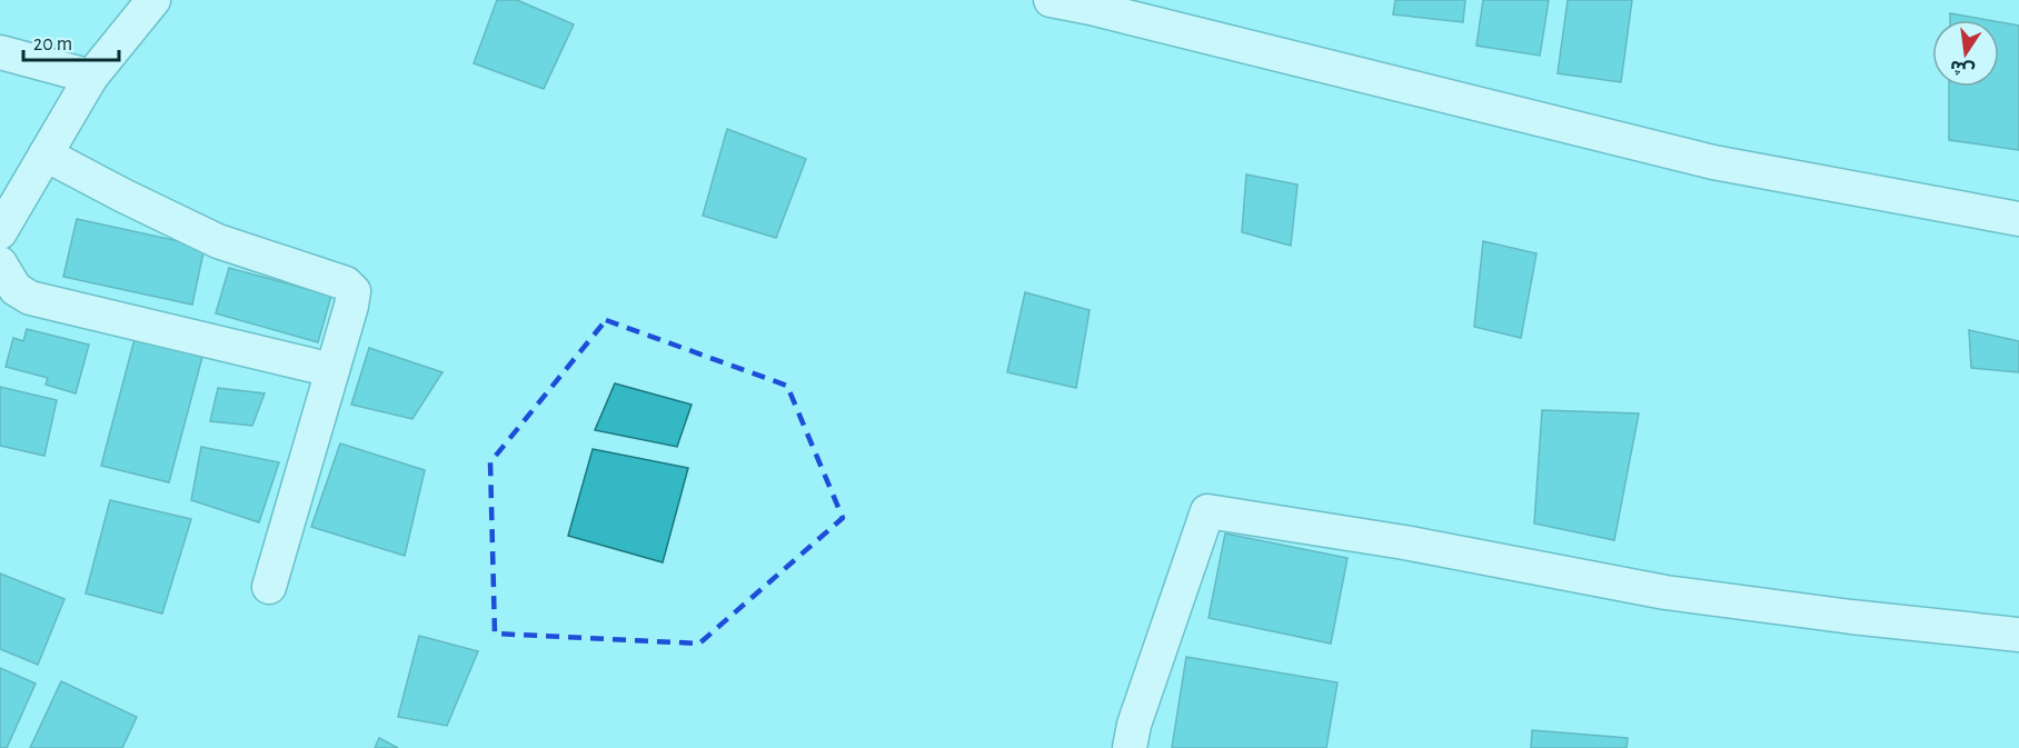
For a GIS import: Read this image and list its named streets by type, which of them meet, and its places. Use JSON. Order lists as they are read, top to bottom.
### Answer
{
  "scale_bar": "20 m",
  "north": "bottom"
}
